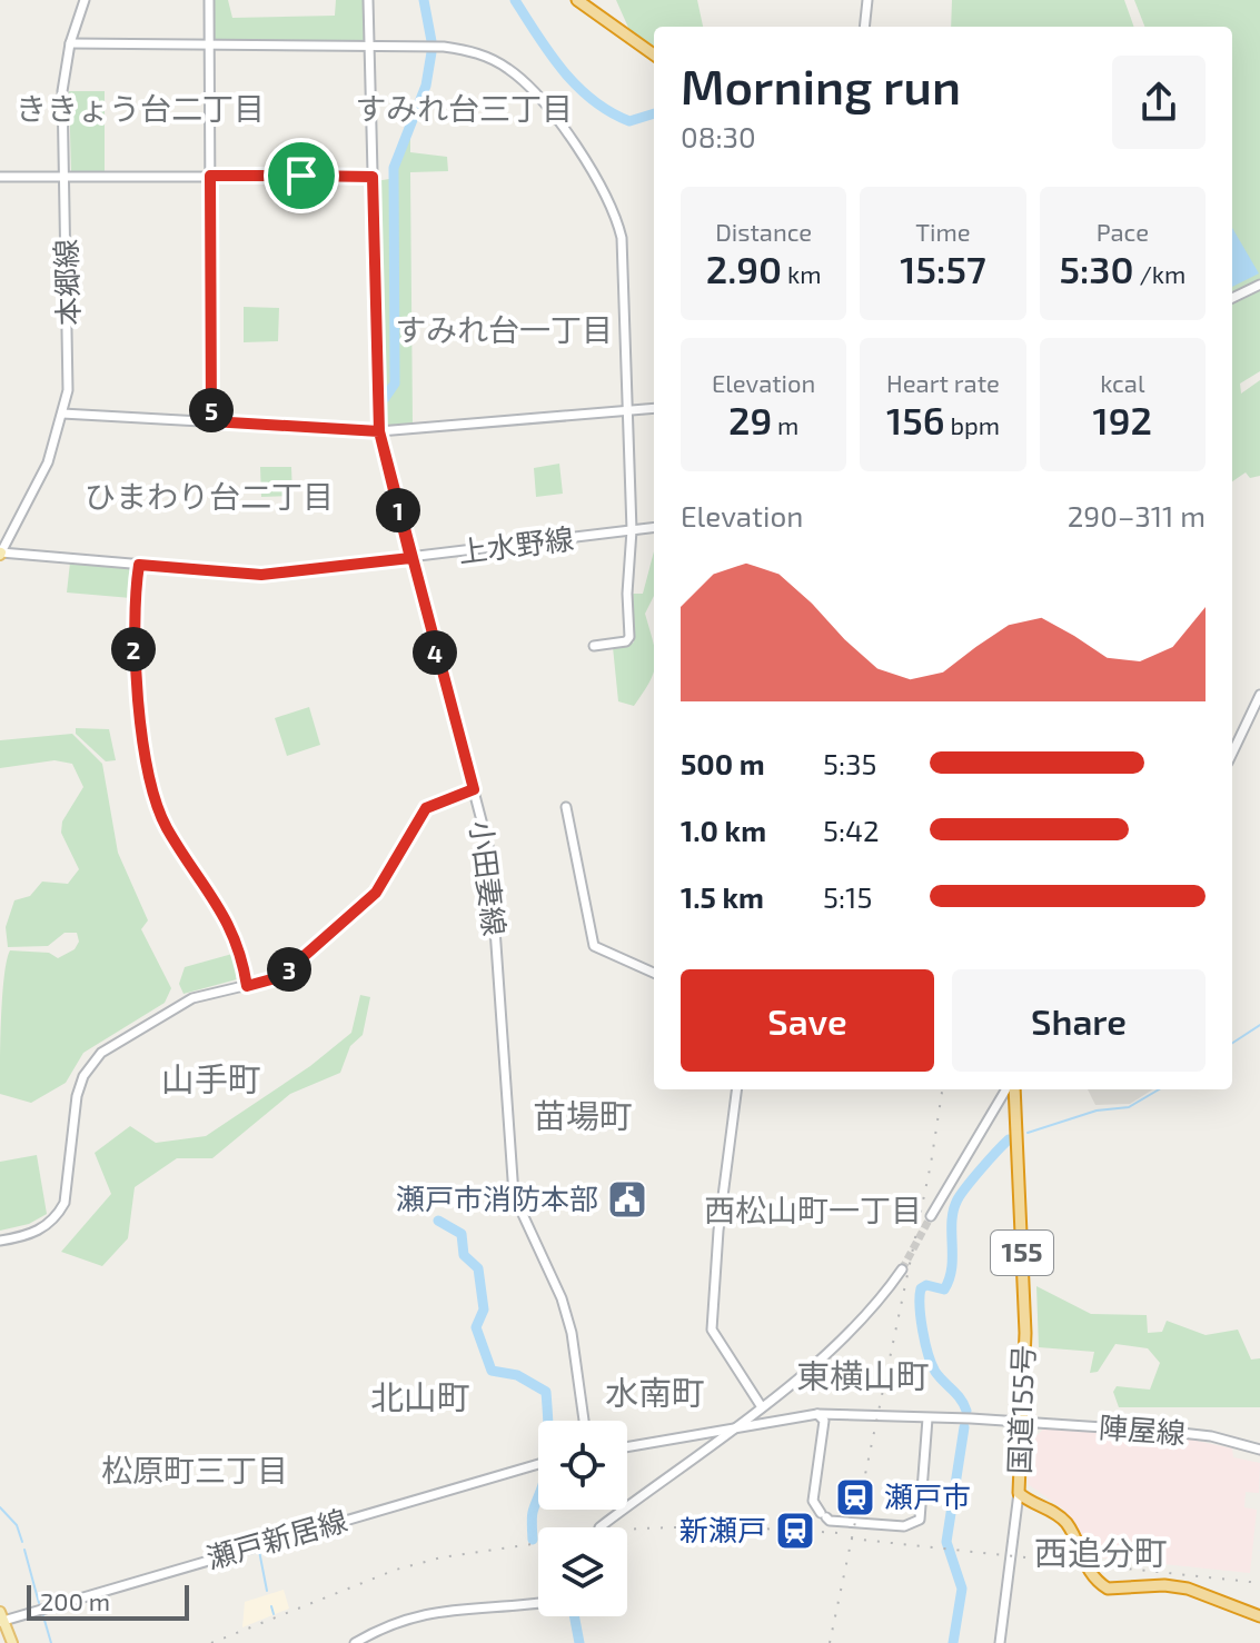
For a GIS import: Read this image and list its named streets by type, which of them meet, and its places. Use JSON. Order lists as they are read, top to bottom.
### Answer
{
  "streets": {
    "highway": ["155", "国道155号"],
    "street": [
      "本郷線",
      "上水野線",
      "小田妻線",
      "陣屋線",
      "瀬戸新居線"
    ]
  },
  "crossings": [
    ["本郷線", "上水野線"],
    ["上水野線", "小田妻線"],
    ["国道155号", "陣屋線"]
  ],
  "districts": [
    "ききょう台二丁目",
    "すみれ台三丁目",
    "すみれ台一丁目",
    "ひまわり台二丁目",
    "山手町",
    "苗場町",
    "西松山町一丁目",
    "東横山町",
    "水南町",
    "北山町",
    "松原町三丁目",
    "西追分町"
  ],
  "places": {
    "public building": ["瀬戸市消防本部"],
    "station": ["瀬戸市", "新瀬戸"]
  },
  "scale_bar": "200 m",
  "page": {
    "heading": ["Morning run", "08:30"],
    "stats": [
      ["Distance", "2.90 km"],
      ["Time", "15:57"],
      ["Pace", "5:30 /km"],
      ["Elevation", "29 m"],
      ["Heart rate", "156 bpm"],
      ["kcal", "192"]
    ],
    "pins": [
      "5",
      "1",
      "2",
      "4",
      "3"
    ],
    "chart": ["Elevation", "290–311 m"],
    "list": [
      {
        "name": "500 m",
        "note": "5:35"
      },
      {
        "name": "1.0 km",
        "note": "5:42"
      },
      {
        "name": "1.5 km",
        "note": "5:15"
      }
    ],
    "buttons": ["Save", "Share"],
    "scale": "200 m"
  }
}
